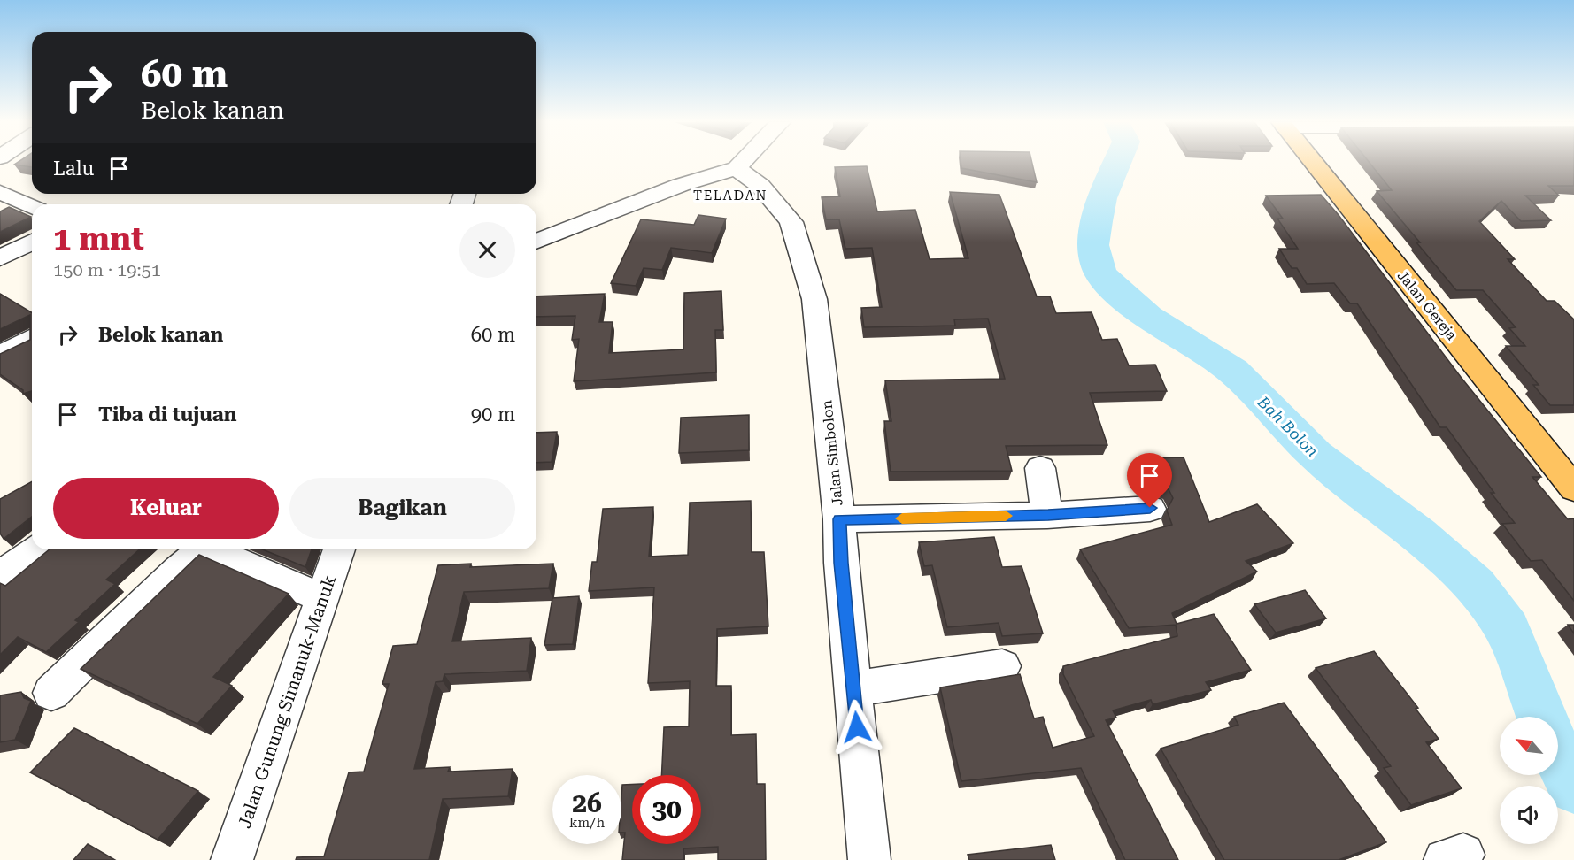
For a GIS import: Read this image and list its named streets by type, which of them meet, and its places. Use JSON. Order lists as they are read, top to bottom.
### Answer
{
  "streets": {
    "main road": ["Jalan Gereja"],
    "street": ["Jalan Simbolon", "Jalan Gunung Simanuk-Manuk"]
  },
  "districts": ["TELADAN"],
  "water": ["Bah Bolon"],
  "north": "top left",
  "page": {
    "turn": ["60 m", "Belok kanan"],
    "then": "Lalu",
    "heading": ["1 mnt", "150 m · 19:51"],
    "list": [
      {
        "name": "Belok kanan",
        "value": "60 m"
      },
      {
        "name": "Tiba di tujuan",
        "value": "90 m"
      }
    ],
    "buttons": ["Keluar", "Bagikan"],
    "speed": "26 km/h",
    "limit": "30"
  }
}
